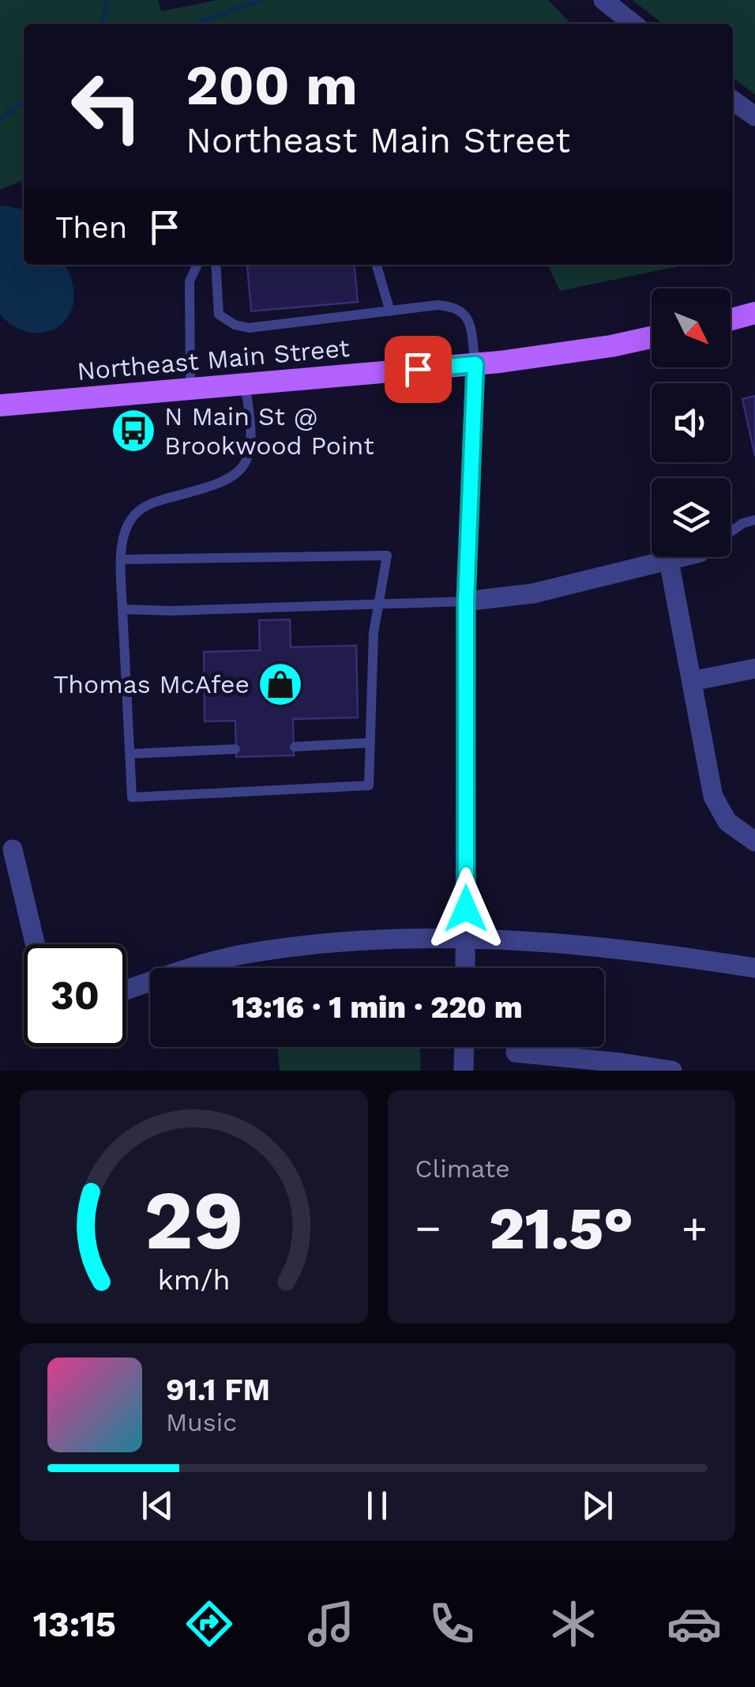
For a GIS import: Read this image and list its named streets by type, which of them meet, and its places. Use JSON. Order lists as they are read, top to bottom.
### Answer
{
  "streets": {
    "main road": ["Northeast Main Street"]
  },
  "places": {
    "bus stop": ["N Main St @ Brookwood Point"],
    "shop": ["Thomas McAfee"]
  },
  "north": "bottom right",
  "page": {
    "turn": ["200 m", "Northeast Main Street"],
    "then": "Then",
    "limit": "30",
    "trip": "13:16 · 1 min · 220 m",
    "tile": "Climate",
    "heat": ["−", "21.5°", "+"],
    "song": ["91.1 FM", "Music"],
    "tabs": "13:15",
    "gauge": ["29", "km/h"]
  }
}
